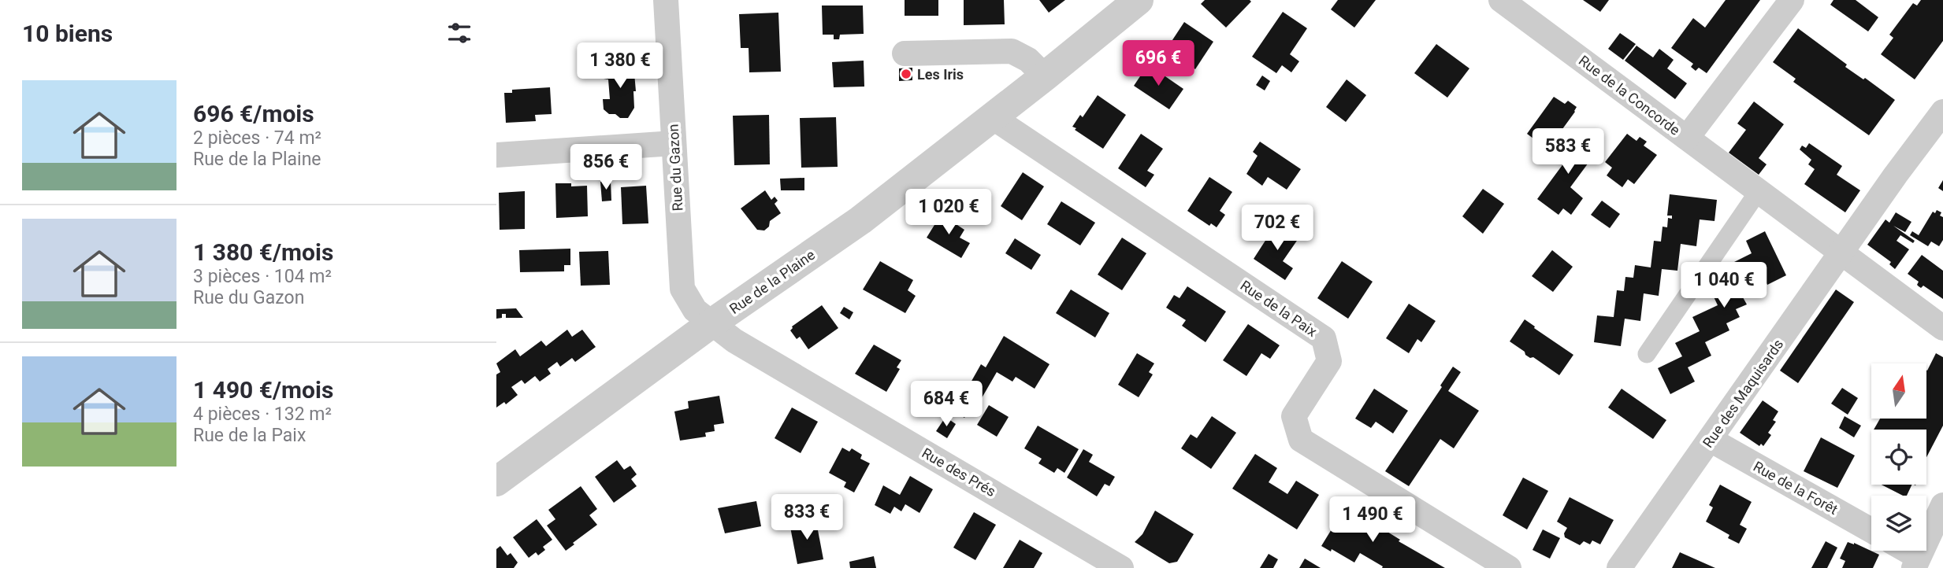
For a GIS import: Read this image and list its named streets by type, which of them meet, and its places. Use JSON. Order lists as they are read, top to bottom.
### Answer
{
  "streets": {
    "street": [
      "Rue de la Concorde",
      "Rue du Gazon",
      "Rue de la Plaine",
      "Rue de la Paix",
      "Rue des Maquisards",
      "Rue des Prés",
      "Rue de la Forêt"
    ]
  },
  "crossings": [
    ["Rue de la Concorde", "Rue des Maquisards"],
    ["Rue du Gazon", "Rue de la Plaine"],
    ["Rue du Gazon", "Rue des Prés"],
    ["Rue de la Plaine", "Rue de la Paix"],
    ["Rue de la Plaine", "Rue des Prés"],
    ["Rue des Maquisards", "Rue de la Forêt"]
  ],
  "places": ["Les Iris"],
  "north": "top",
  "page": {
    "heading": "10 biens",
    "price": [
      "696 €",
      "1 380 €",
      "583 €",
      "856 €",
      "1 020 €",
      "702 €",
      "1 040 €",
      "684 €",
      "833 €",
      "1 490 €"
    ],
    "list": [
      {
        "name": "696 €/mois",
        "note": "2 pièces · 74 m² · Rue de la Plaine"
      },
      {
        "name": "1 380 €/mois",
        "note": "3 pièces · 104 m² · Rue du Gazon"
      },
      {
        "name": "1 490 €/mois",
        "note": "4 pièces · 132 m² · Rue de la Paix"
      }
    ]
  }
}
